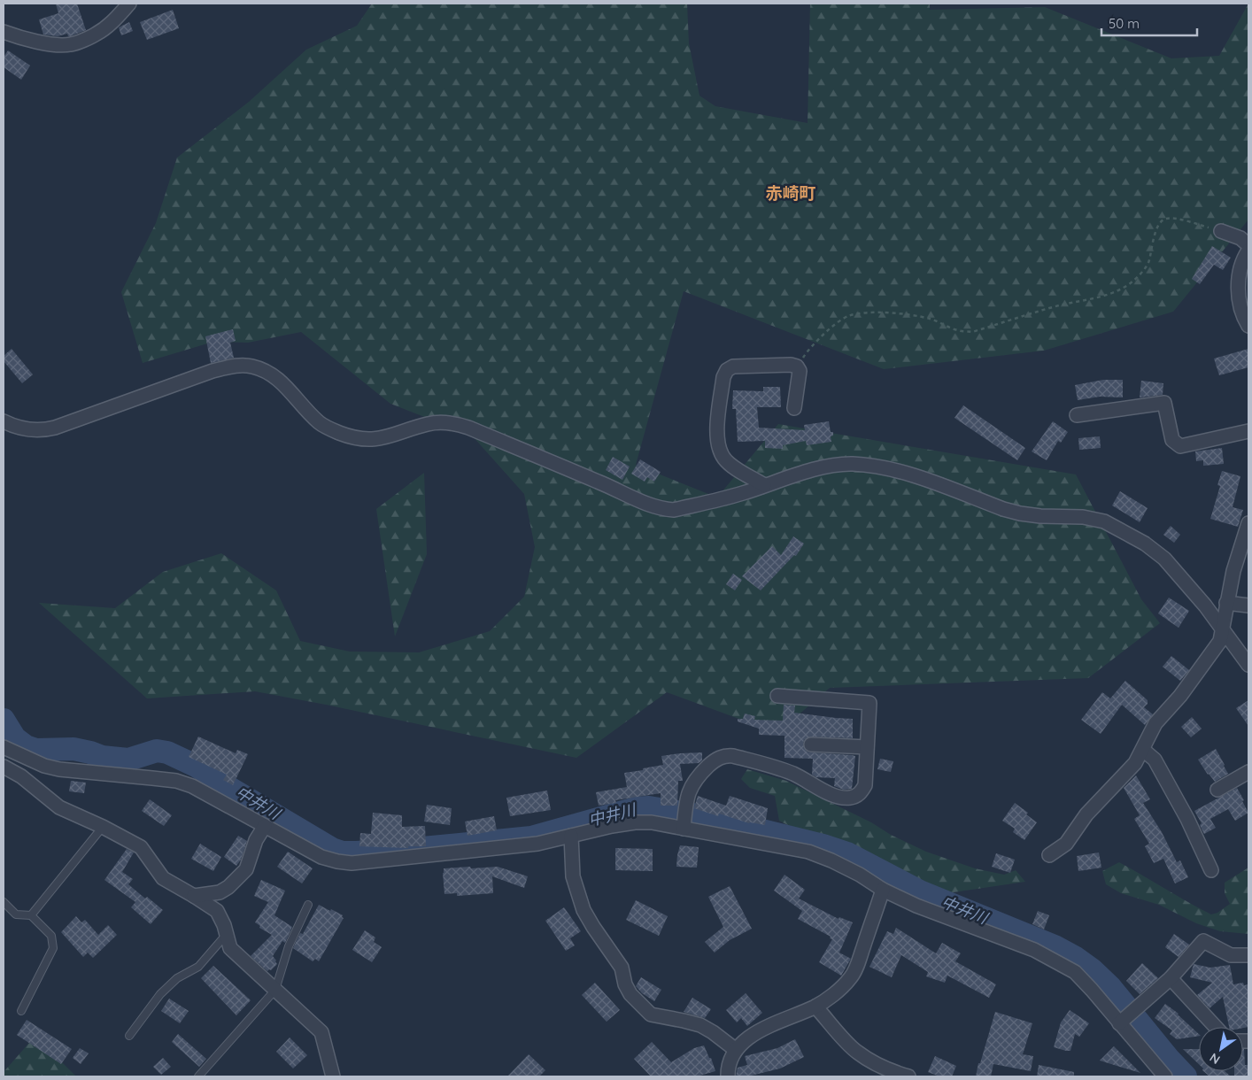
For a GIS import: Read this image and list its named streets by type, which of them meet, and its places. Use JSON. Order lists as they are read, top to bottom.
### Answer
{
  "districts": ["赤崎町"],
  "water": ["中井川"],
  "scale_bar": "50 m",
  "north": "bottom left"
}
